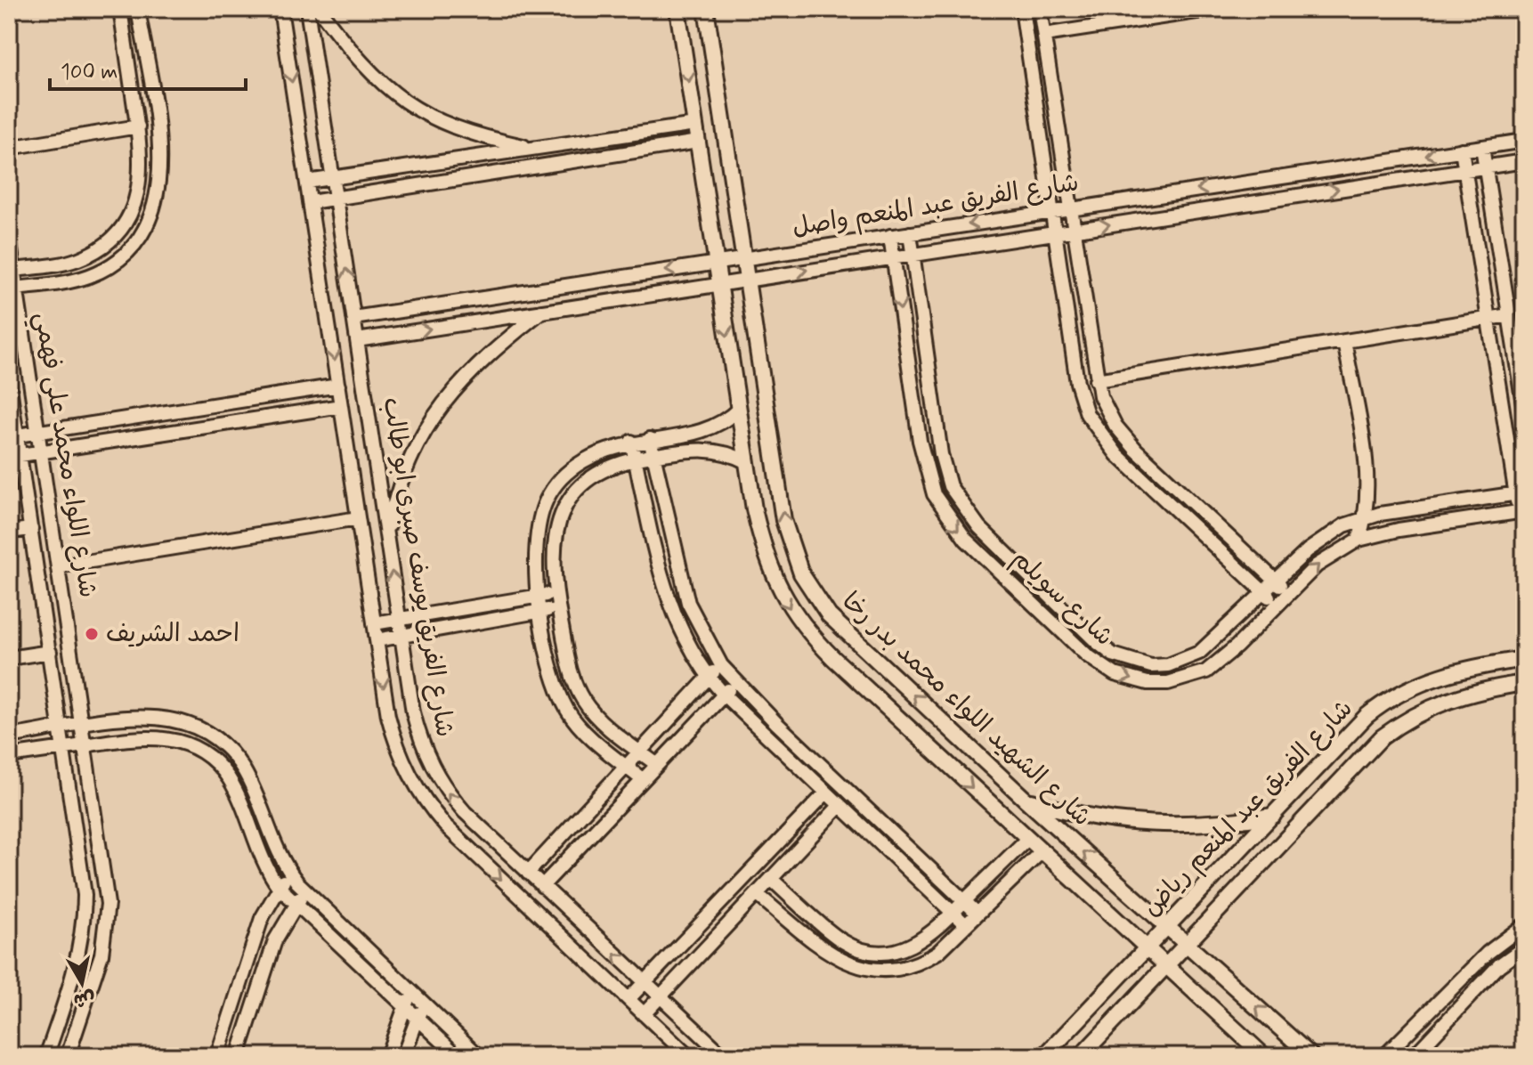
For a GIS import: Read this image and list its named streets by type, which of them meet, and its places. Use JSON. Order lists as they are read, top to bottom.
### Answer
{
  "streets": {
    "street": [
      "شارع الفريق عبد المنعم واصل",
      "شارع اللواء محمد على فهمي",
      "شارع الفريق يوسف صبرى ابو طالب",
      "شارع سويلم",
      "شارع الشهيد اللواء محمد بدر رخا",
      "شارع الفريق عبد المنعم رياض"
    ]
  },
  "crossings": [
    ["شارع الفريق عبد المنعم واصل", "شارع الفريق يوسف صبرى ابو طالب"],
    ["شارع الفريق عبد المنعم واصل", "شارع سويلم"],
    ["شارع الفريق عبد المنعم واصل", "شارع الشهيد اللواء محمد بدر رخا"],
    ["شارع الشهيد اللواء محمد بدر رخا", "شارع الفريق عبد المنعم رياض"]
  ],
  "places": ["احمد الشريف"],
  "scale_bar": "100 m",
  "north": "bottom"
}
